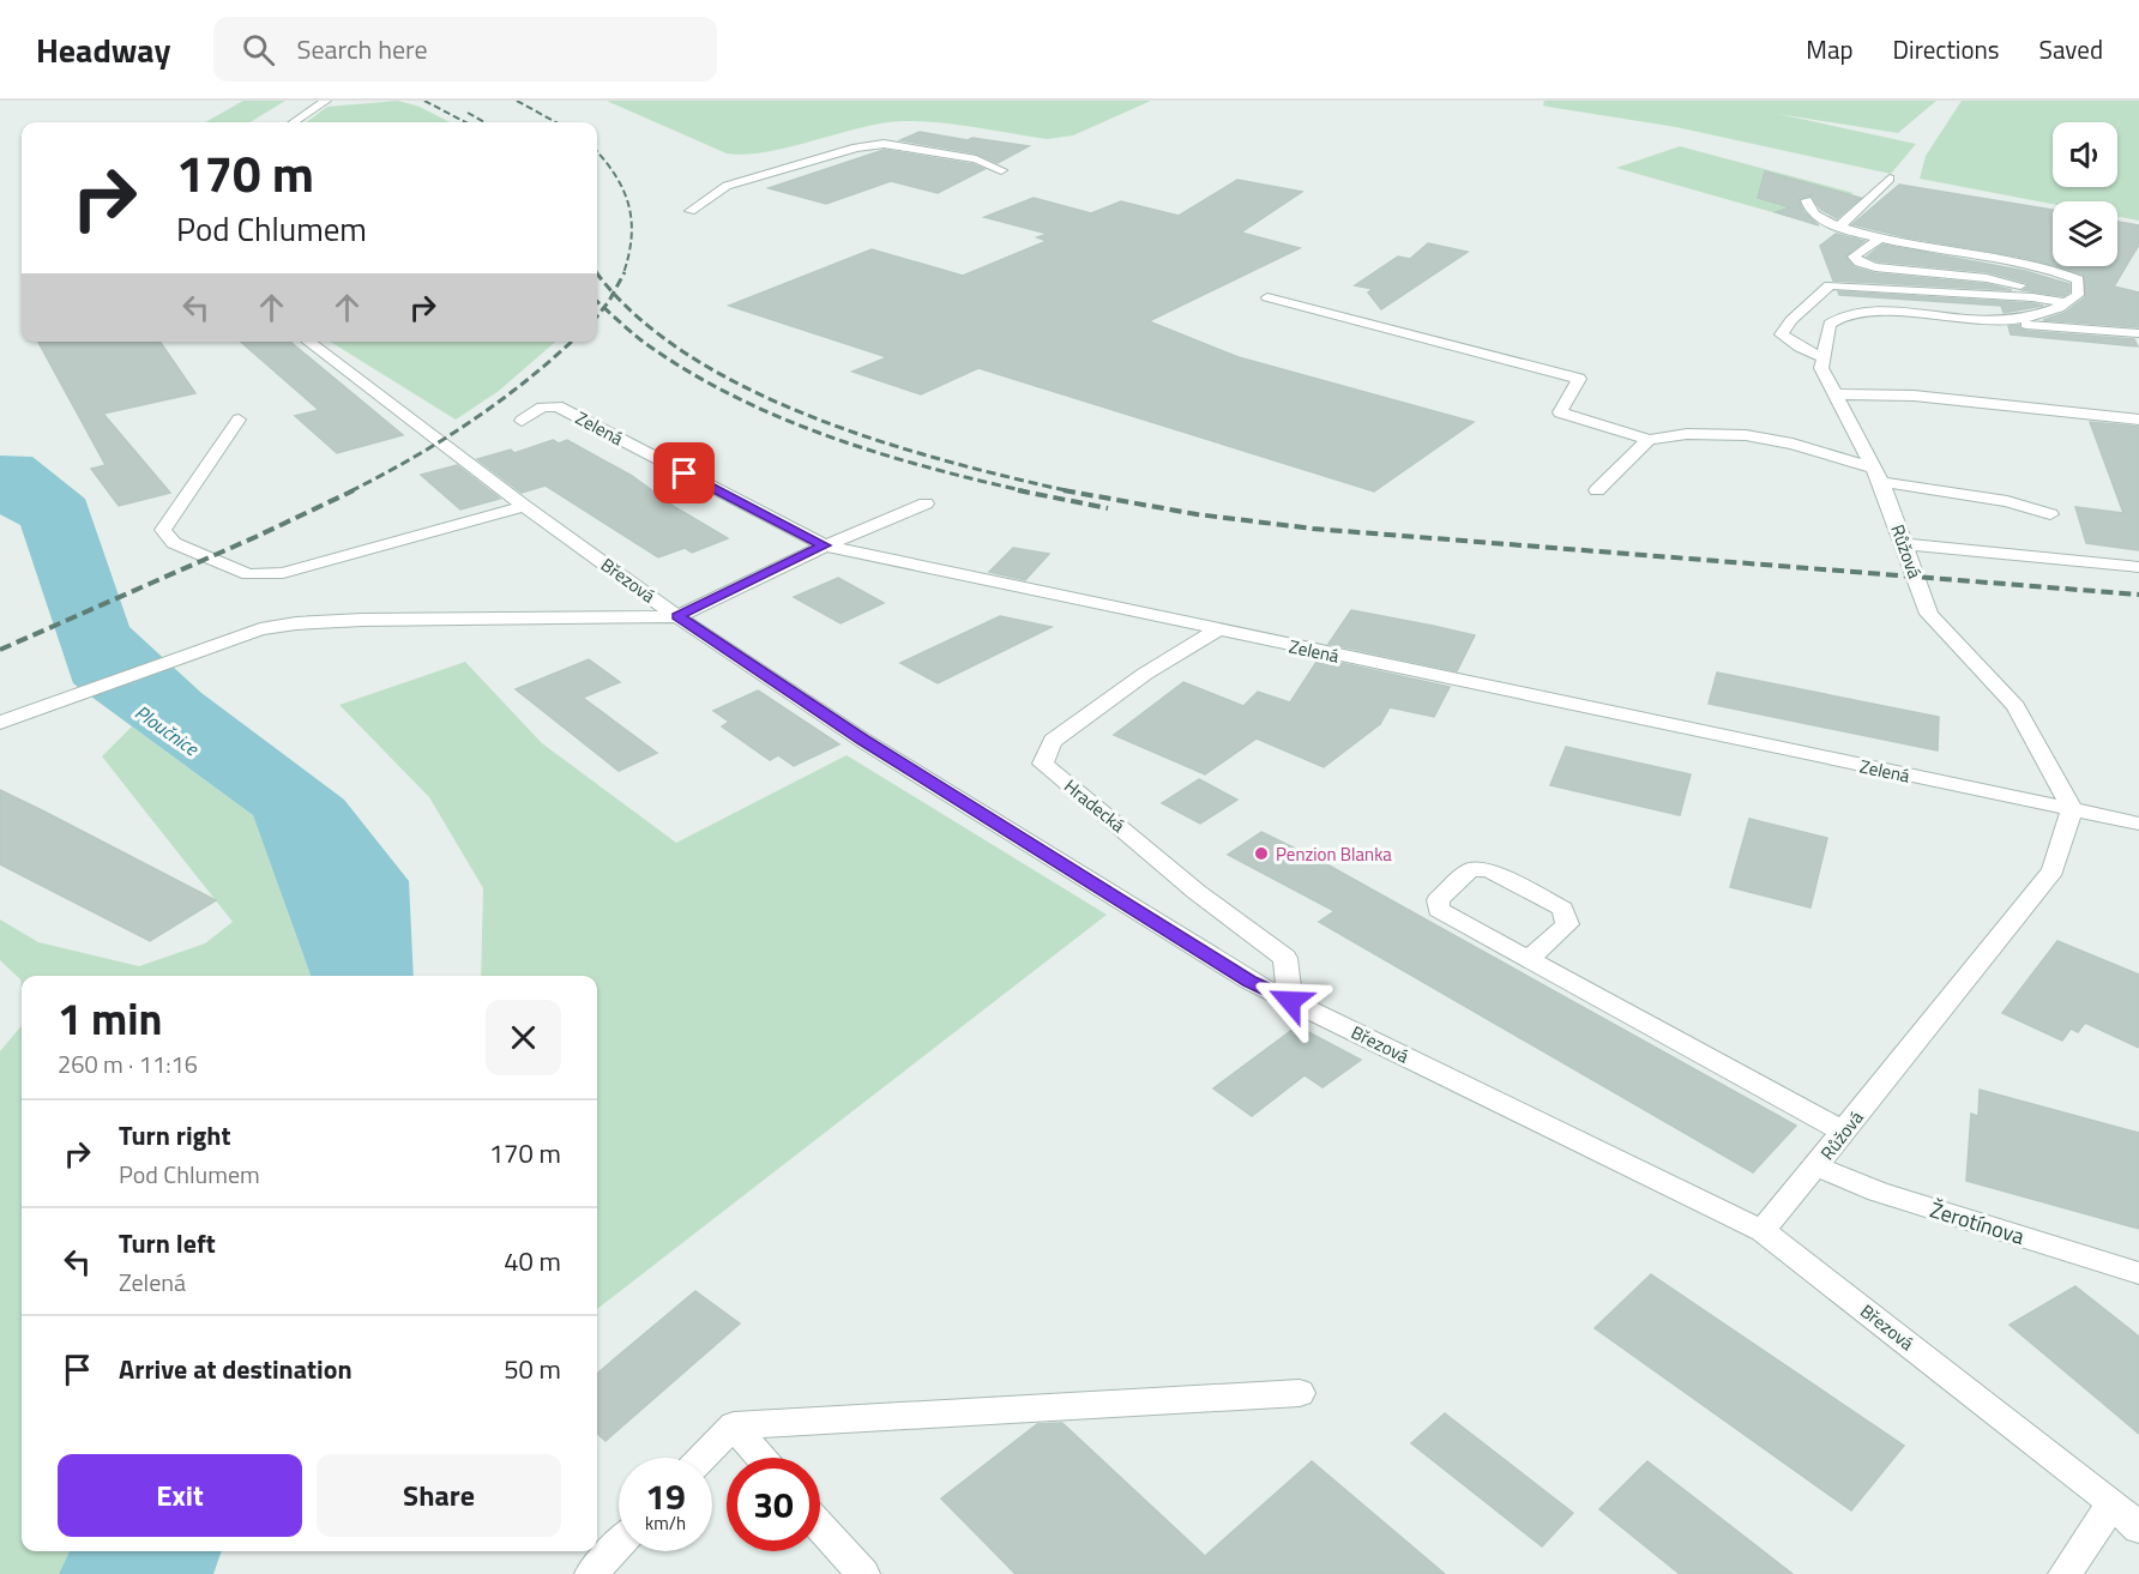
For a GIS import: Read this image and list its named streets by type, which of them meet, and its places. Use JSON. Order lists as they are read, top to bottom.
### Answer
{
  "streets": {
    "street": [
      "Zelená",
      "Růžová",
      "Březová",
      "Hradecká",
      "Žerotínova"
    ]
  },
  "crossings": [
    ["Zelená", "Růžová"],
    ["Zelená", "Hradecká"],
    ["Růžová", "Březová"],
    ["Růžová", "Žerotínova"],
    ["Březová", "Hradecká"]
  ],
  "water": ["Ploučnice"],
  "places": ["Penzion Blanka"],
  "page": {
    "header": "Headway",
    "search": "Search here",
    "nav": ["Map", "Directions", "Saved"],
    "turn": ["170 m", "Pod Chlumem"],
    "heading": ["1 min", "260 m · 11:16"],
    "list": [
      {
        "name": "Turn right",
        "note": "Pod Chlumem",
        "value": "170 m"
      },
      {
        "name": "Turn left",
        "note": "Zelená",
        "value": "40 m"
      },
      {
        "name": "Arrive at destination",
        "value": "50 m"
      }
    ],
    "buttons": ["Exit", "Share"],
    "speed": "19 km/h",
    "limit": "30"
  }
}
